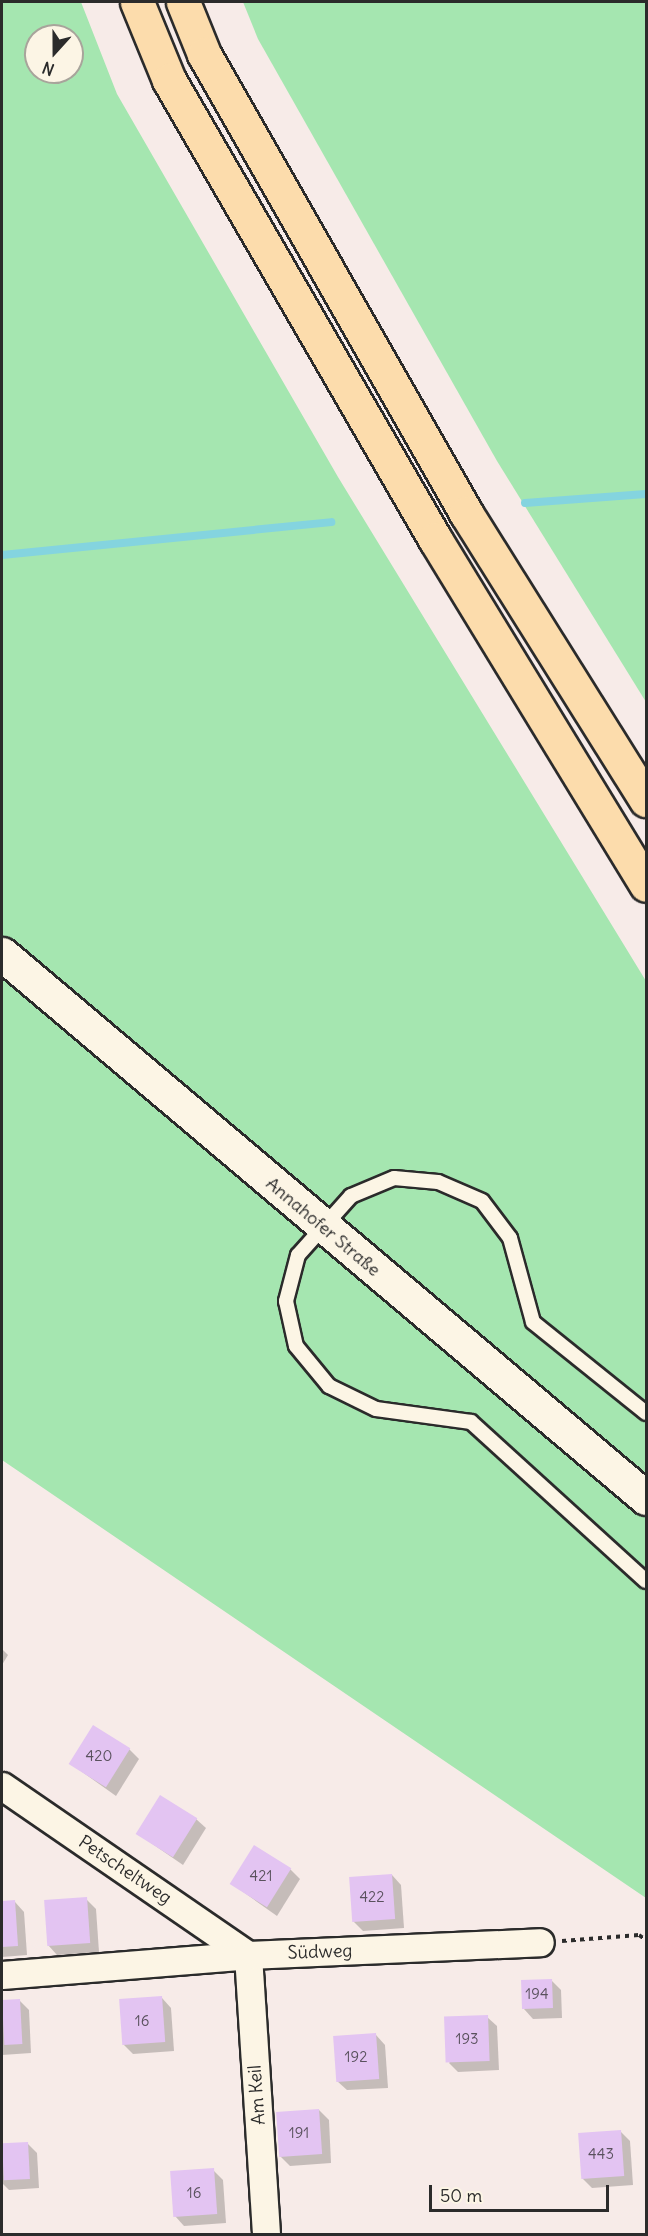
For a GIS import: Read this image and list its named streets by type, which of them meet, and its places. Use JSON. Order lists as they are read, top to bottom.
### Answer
{
  "streets": {
    "street": [
      "Annahofer Straße",
      "Petscheltweg",
      "Südweg",
      "Am Keil"
    ]
  },
  "crossings": [
    ["Petscheltweg", "Südweg"],
    ["Petscheltweg", "Am Keil"],
    ["Südweg", "Am Keil"]
  ],
  "house_numbers": [
    "420",
    "421",
    "422",
    "194",
    "16",
    "193",
    "192",
    "191",
    "443",
    "16"
  ],
  "scale_bar": "50 m",
  "north": "bottom"
}
